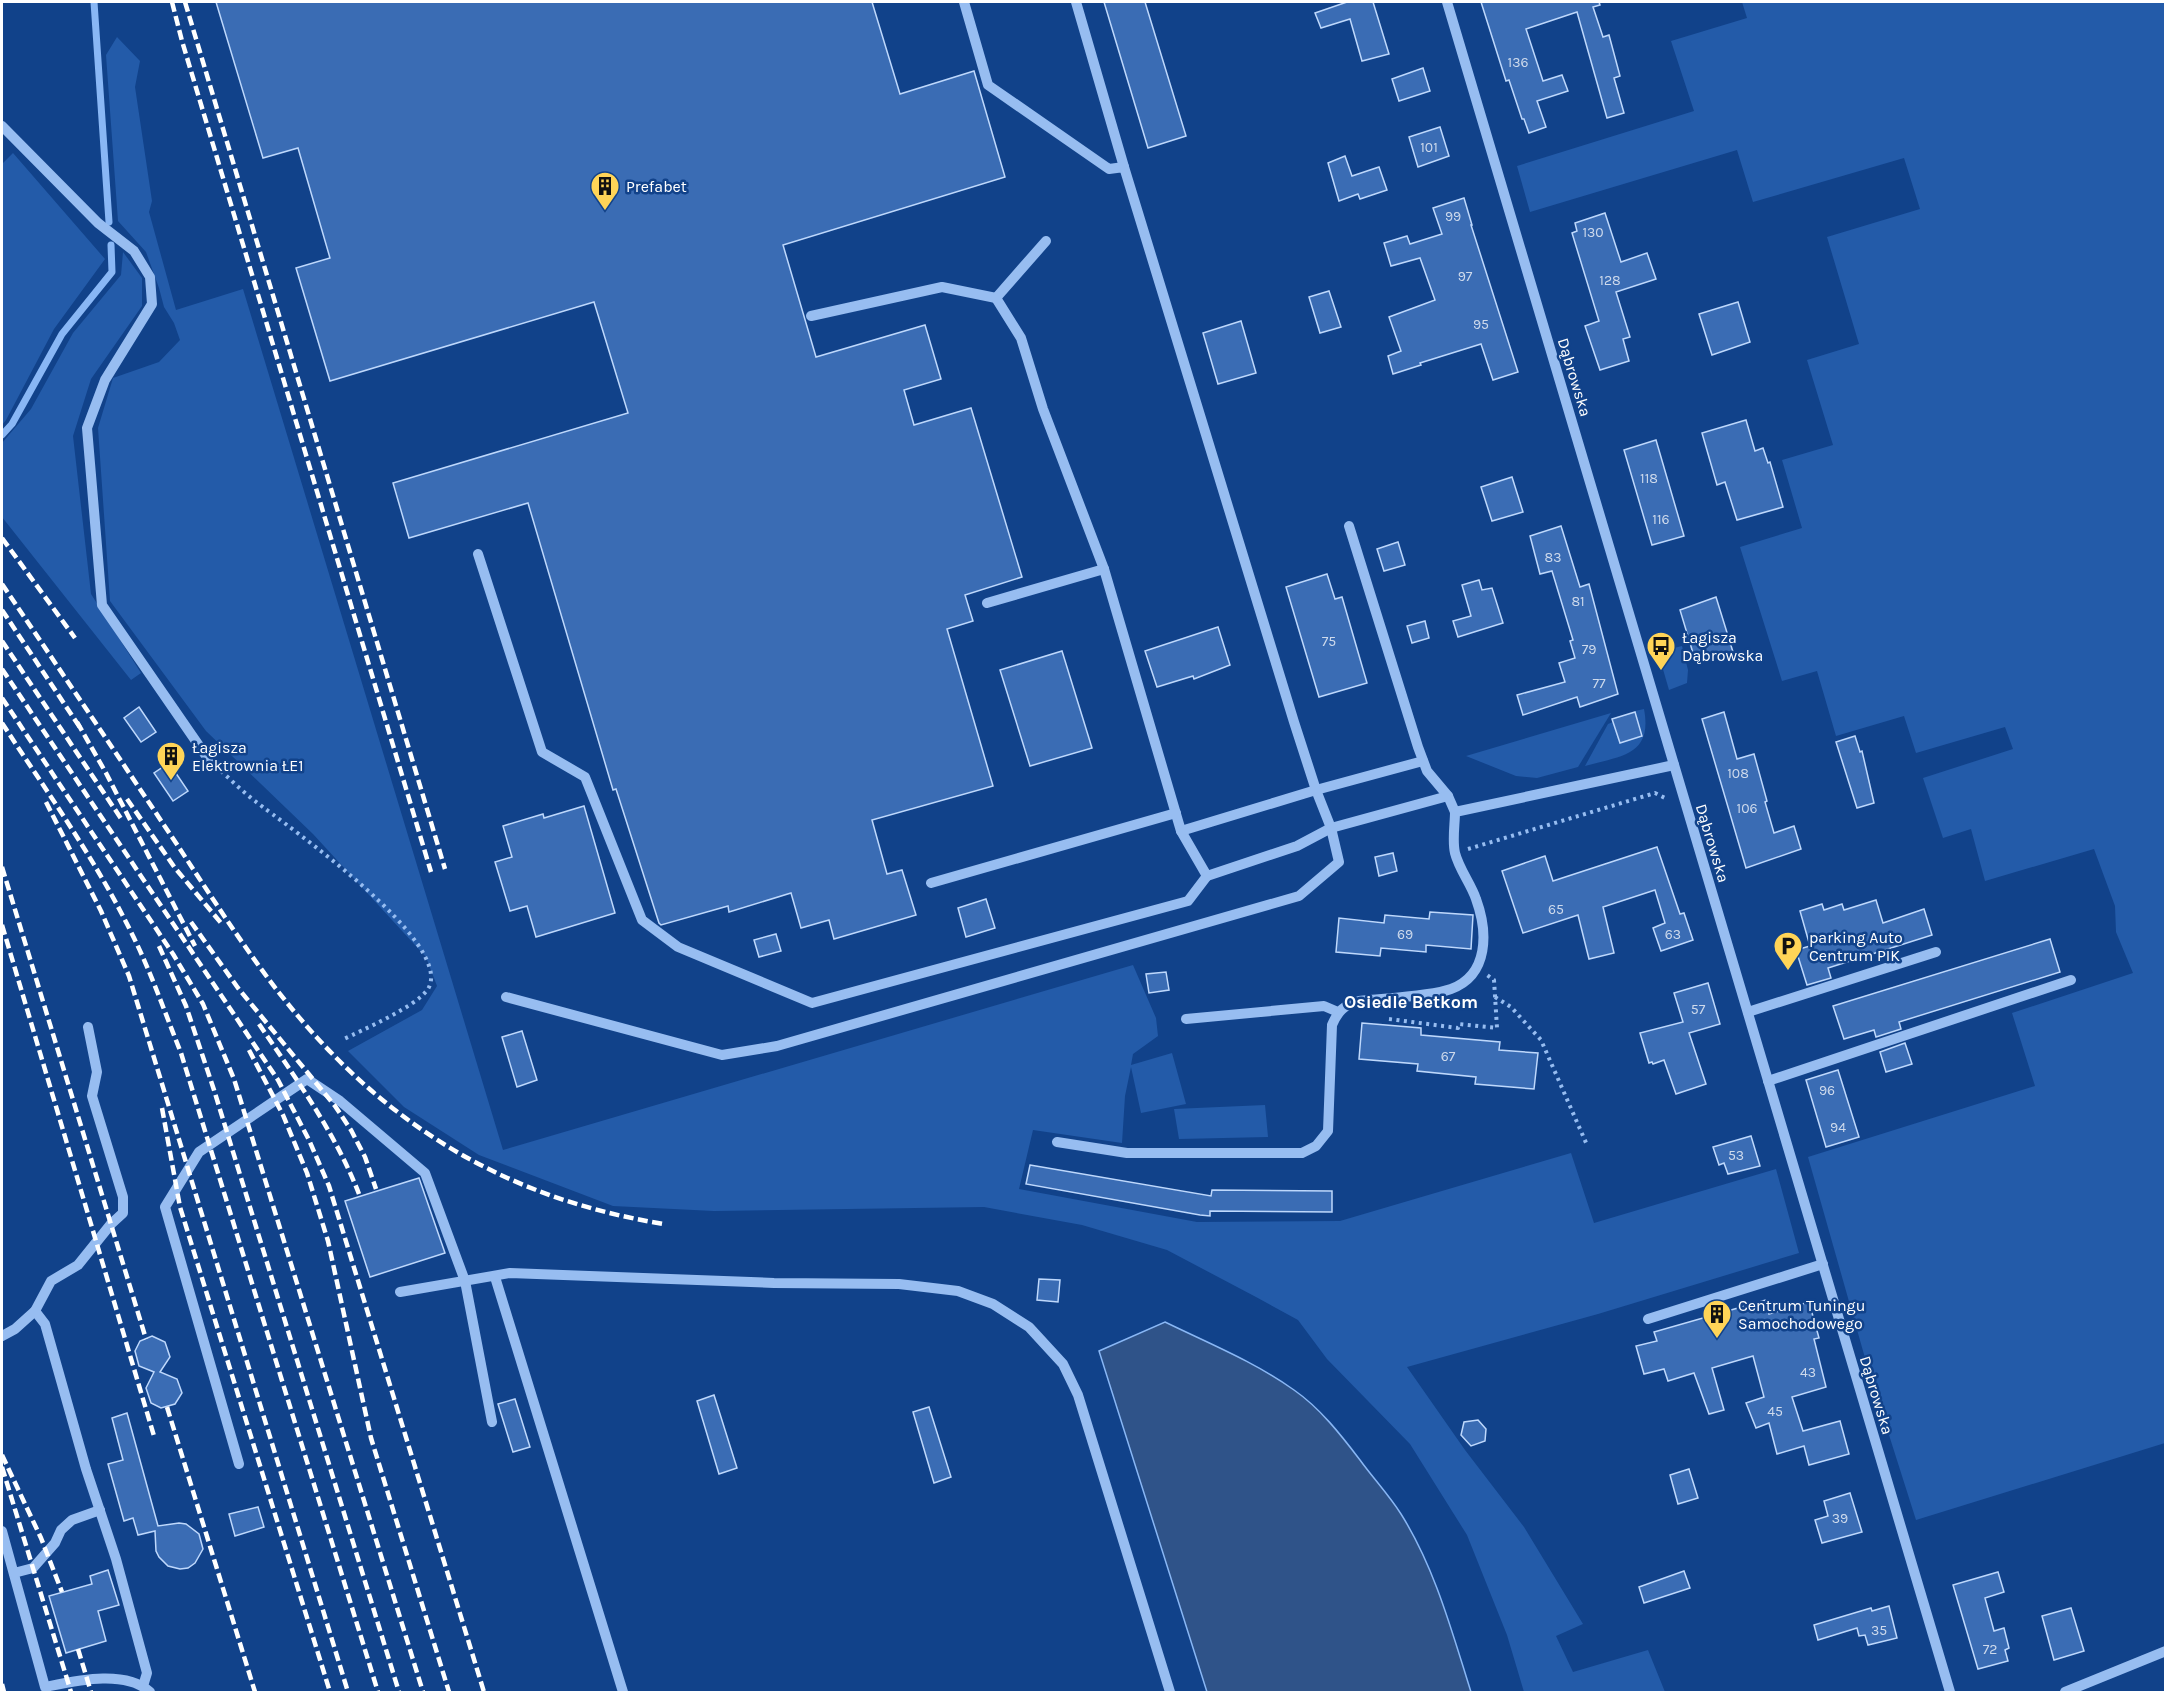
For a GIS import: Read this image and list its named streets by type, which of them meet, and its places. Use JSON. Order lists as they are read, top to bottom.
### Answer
{
  "streets": {
    "street": ["Dąbrowska"]
  },
  "districts": ["Osiedle Betkom"],
  "places": {
    "building": ["Prefabet", "Łagisza Elektrownia ŁE1", "Centrum Tuningu Samochodowego"],
    "bus stop": ["Łagisza Dąbrowska"],
    "parking": ["parking Auto Centrum PIK"]
  },
  "house_numbers": [
    "136",
    "101",
    "99",
    "130",
    "97",
    "128",
    "95",
    "118",
    "116",
    "83",
    "81",
    "75",
    "79",
    "77",
    "108",
    "106",
    "65",
    "69",
    "63",
    "57",
    "67",
    "96",
    "94",
    "53",
    "43",
    "45",
    "39",
    "35",
    "72"
  ]
}
